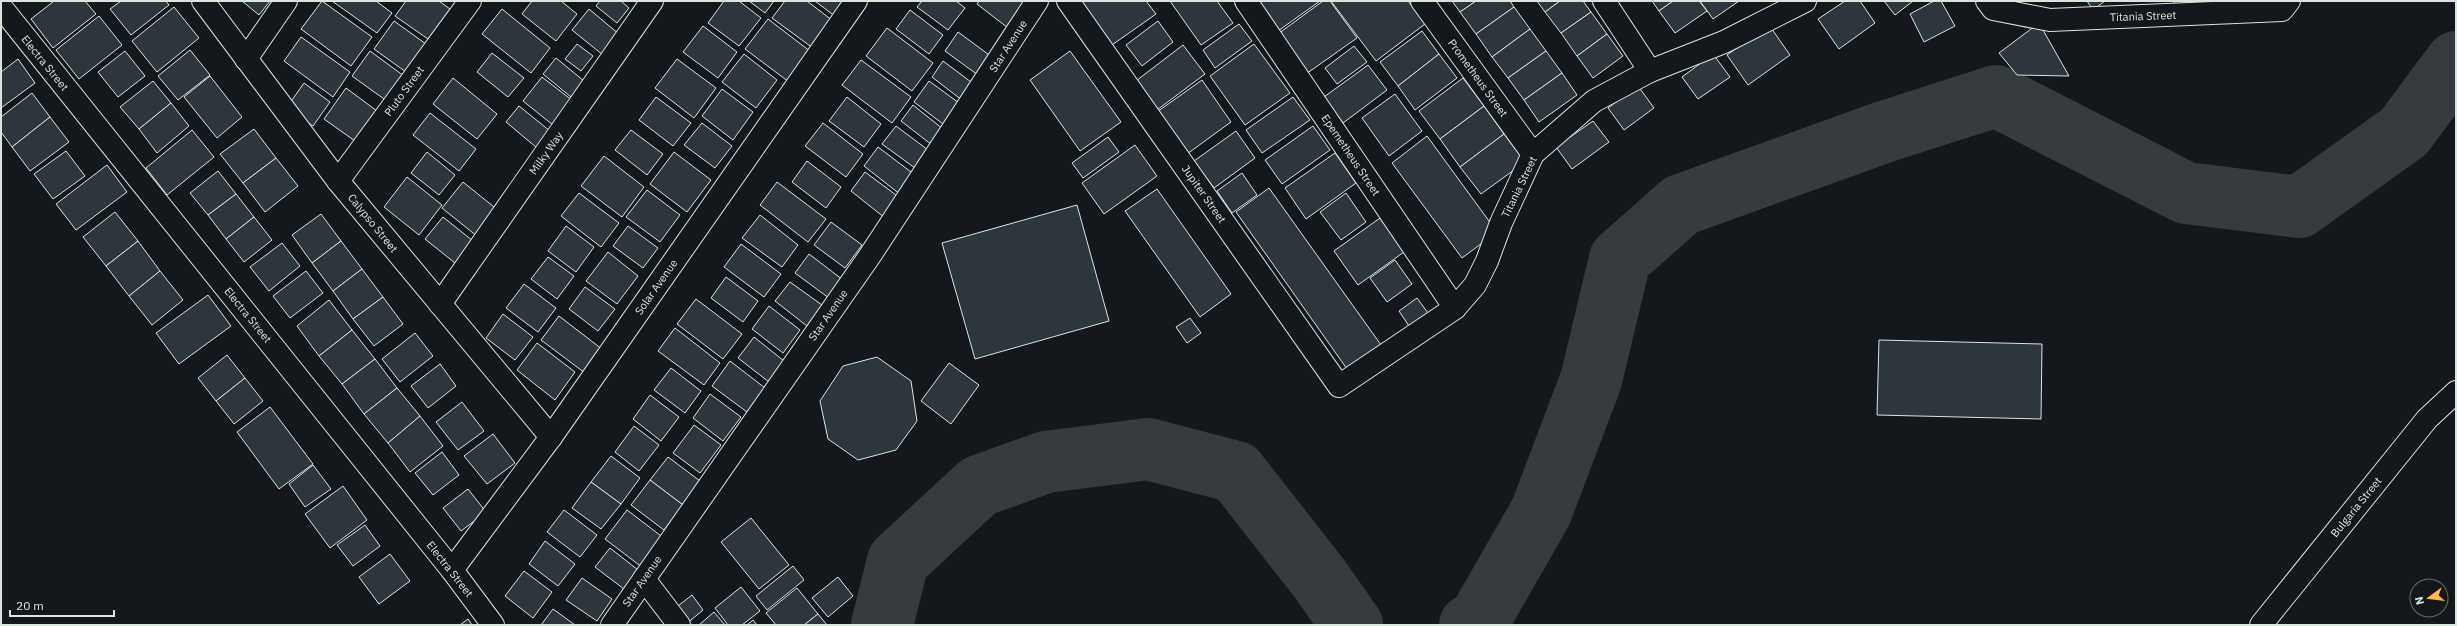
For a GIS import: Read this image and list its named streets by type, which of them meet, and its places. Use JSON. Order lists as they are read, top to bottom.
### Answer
{
  "streets": {
    "street": [
      "Titania Street",
      "Star Avenue",
      "Electra Street",
      "Prometheus Street",
      "Pluto Street",
      "Milky Way",
      "Epemetheus Street",
      "Jupiter Street",
      "Calypso Street",
      "Solar Avenue",
      "Bulgaria Street"
    ]
  },
  "crossings": [
    ["Titania Street", "Prometheus Street"],
    ["Titania Street", "Epemetheus Street"],
    ["Titania Street", "Jupiter Street"],
    ["Electra Street", "Solar Avenue"],
    ["Pluto Street", "Calypso Street"],
    ["Milky Way", "Calypso Street"],
    ["Calypso Street", "Solar Avenue"]
  ],
  "scale_bar": "20 m",
  "north": "left"
}
